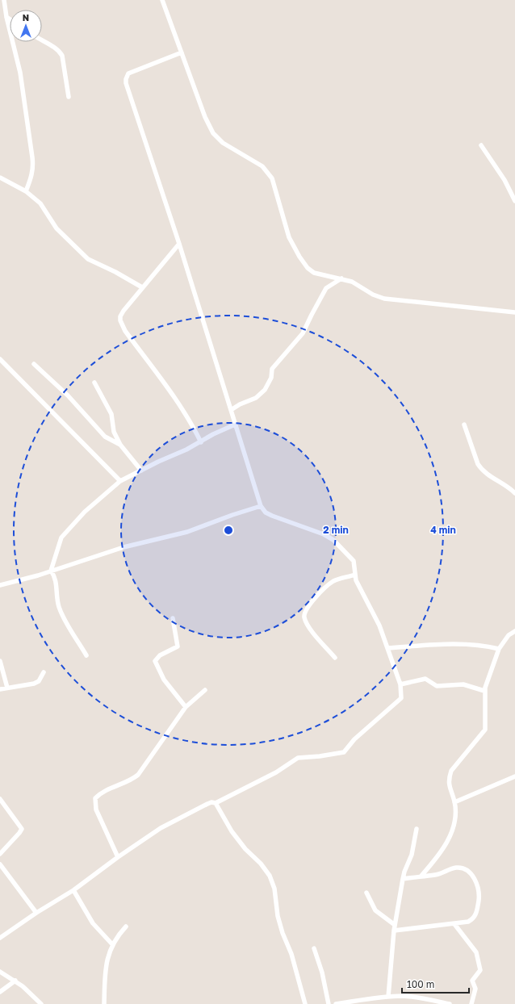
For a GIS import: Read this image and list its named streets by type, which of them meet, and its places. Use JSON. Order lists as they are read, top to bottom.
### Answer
{
  "scale_bar": "100 m",
  "north": "top",
  "rings": ["2 min", "4 min"]
}
